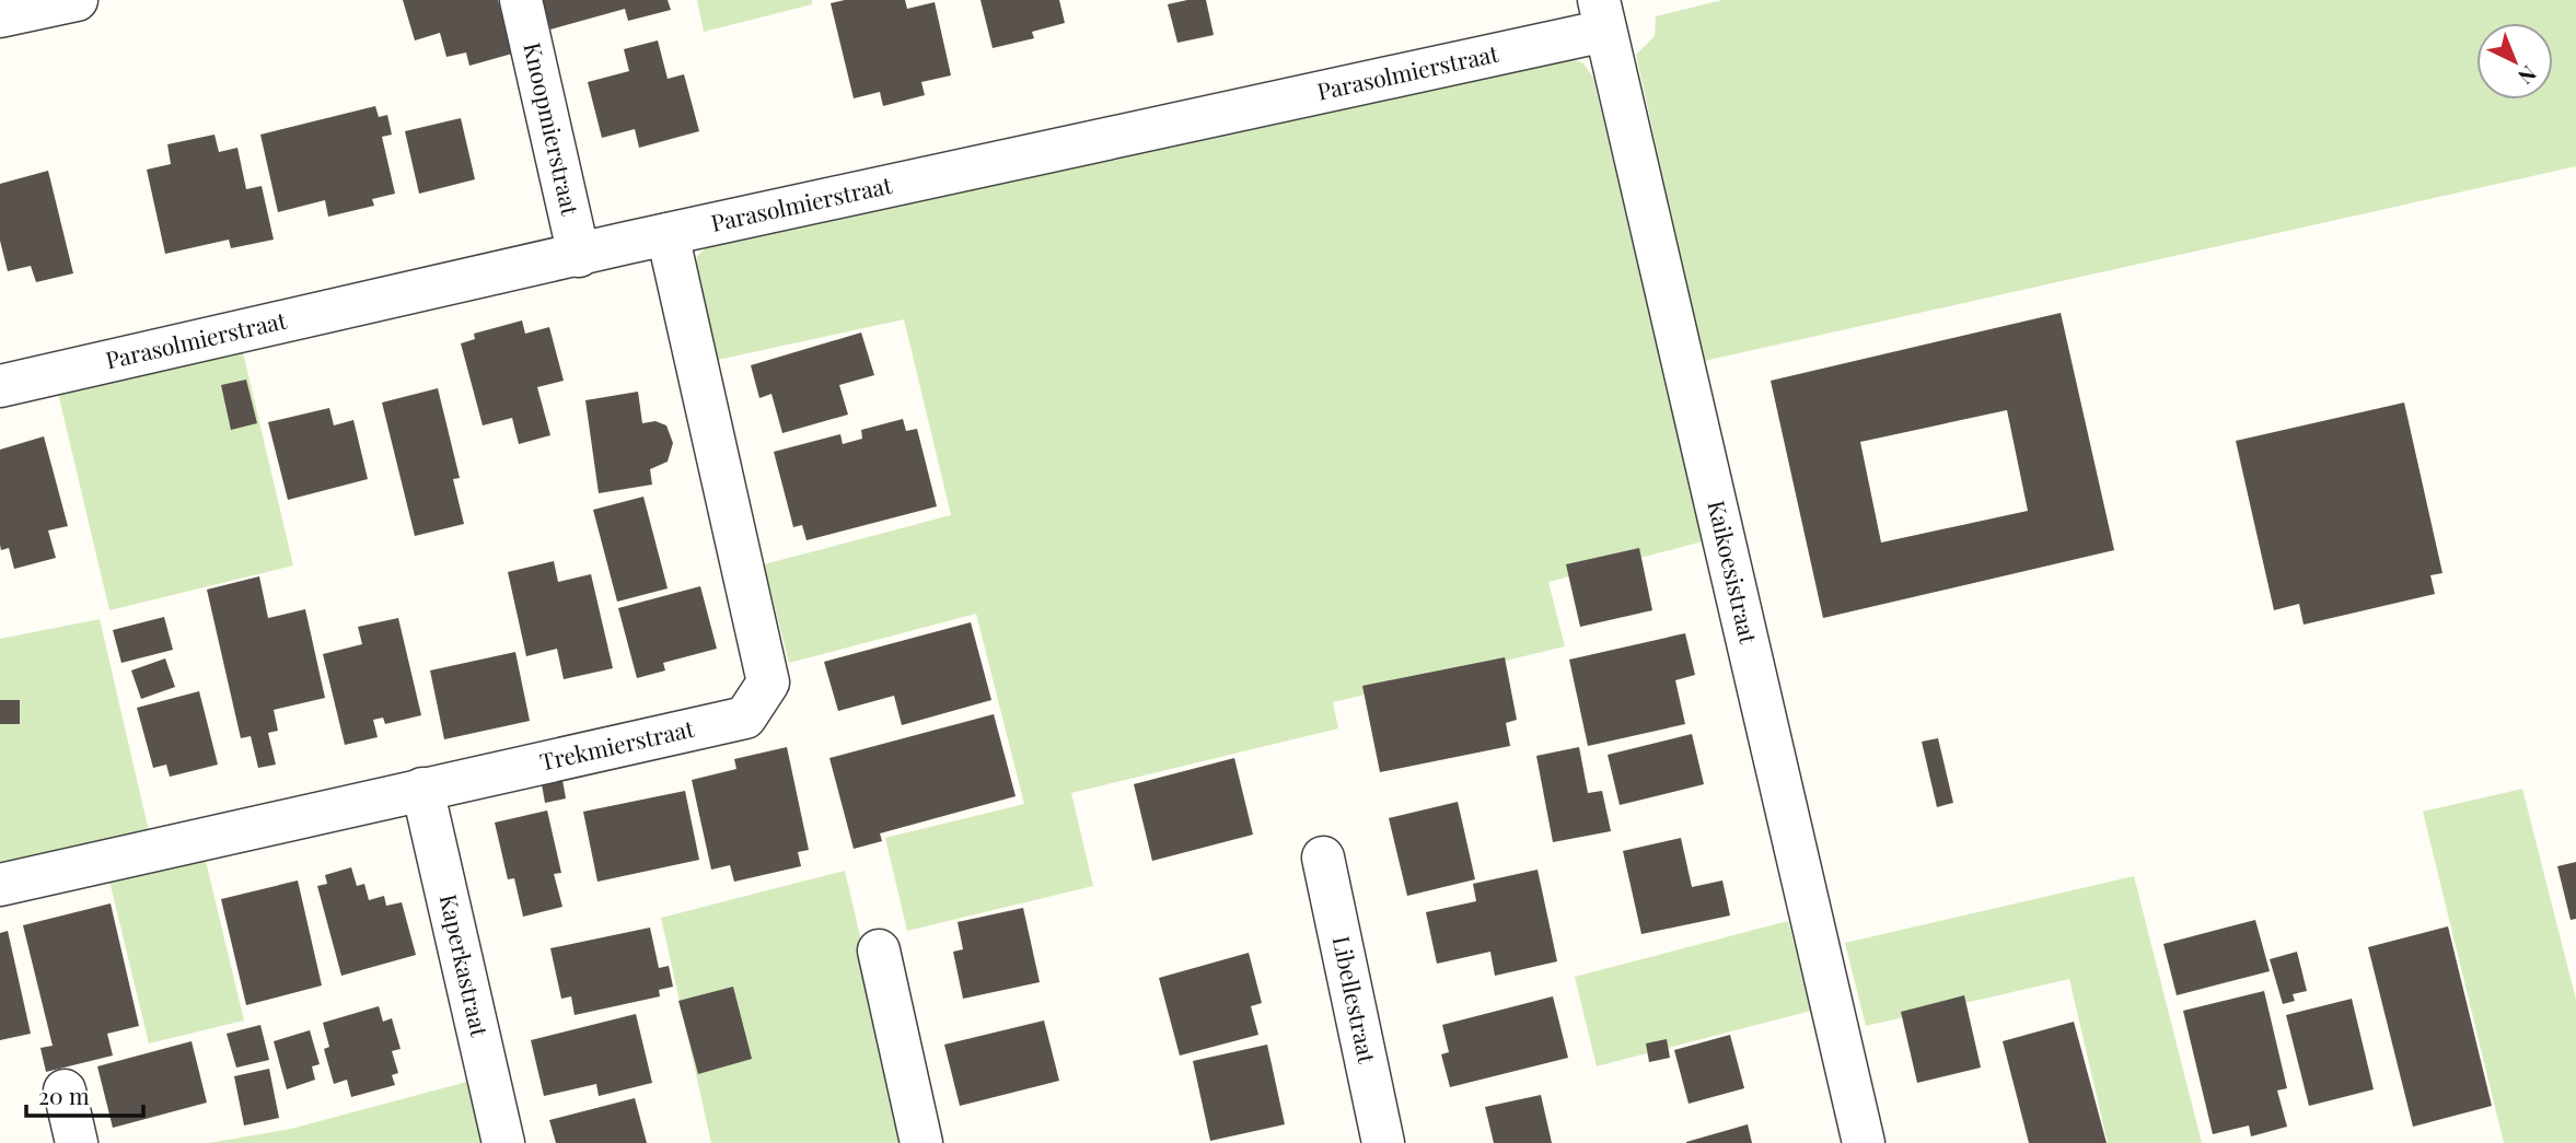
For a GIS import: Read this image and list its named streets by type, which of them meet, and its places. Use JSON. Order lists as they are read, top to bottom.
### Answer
{
  "streets": {
    "street": [
      "Parasolmierstraat",
      "Knoopmierstraat",
      "Kaikoesistraat",
      "Trekmierstraat",
      "Kaperkastraat",
      "Libellestraat"
    ]
  },
  "crossings": [
    ["Parasolmierstraat", "Knoopmierstraat"],
    ["Parasolmierstraat", "Kaikoesistraat"],
    ["Parasolmierstraat", "Trekmierstraat"],
    ["Trekmierstraat", "Kaperkastraat"]
  ],
  "scale_bar": "20 m",
  "north": "bottom right"
}
